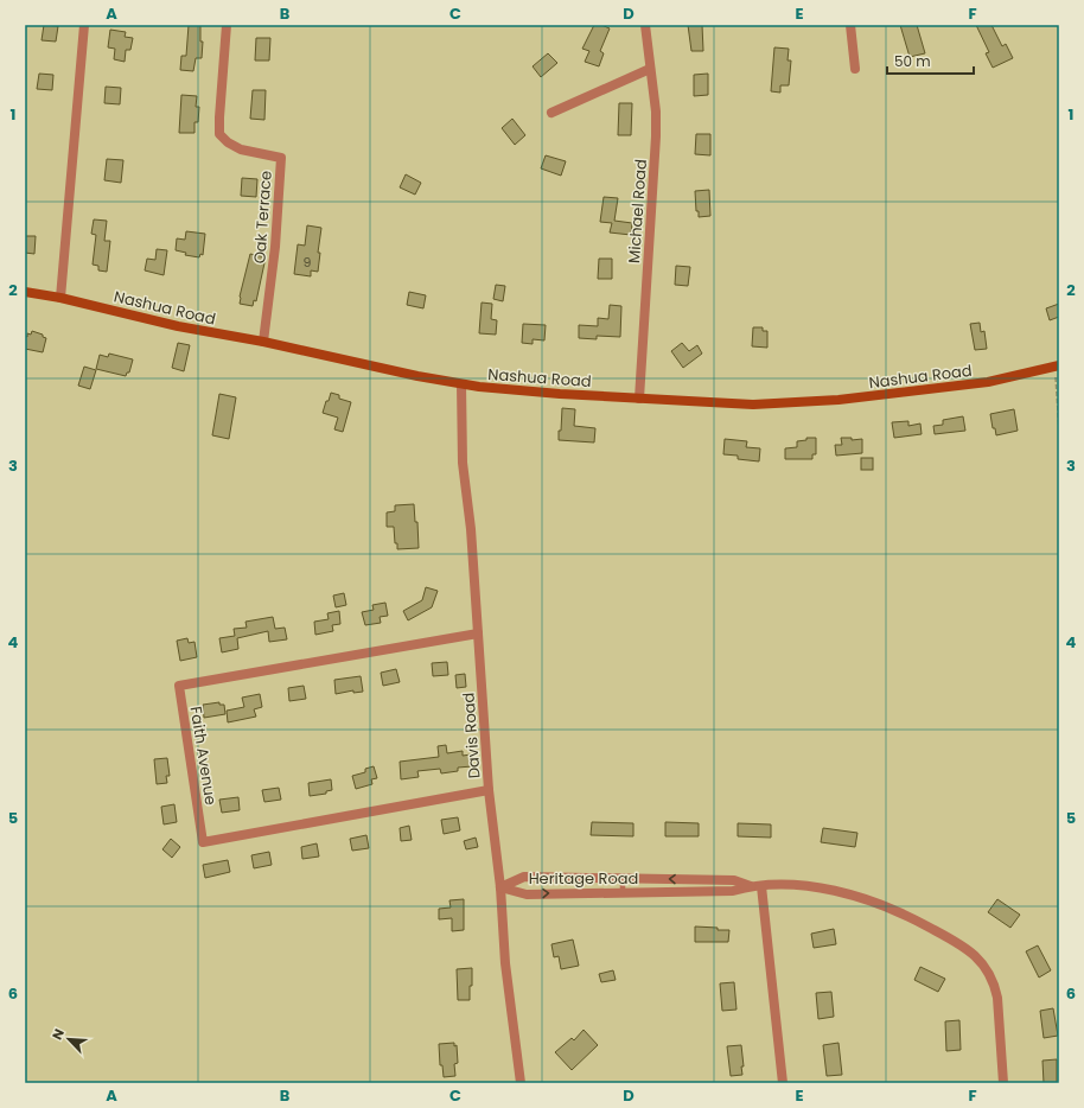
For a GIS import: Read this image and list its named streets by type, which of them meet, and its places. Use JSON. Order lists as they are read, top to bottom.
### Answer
{
  "streets": {
    "main road": ["Nashua Road"],
    "street": [
      "Michael Road",
      "Oak Terrace",
      "Davis Road",
      "Faith Avenue",
      "Heritage Road"
    ]
  },
  "crossings": [
    ["Michael Road", "Nashua Road"],
    ["Oak Terrace", "Nashua Road"],
    ["Nashua Road", "Davis Road"],
    ["Davis Road", "Faith Avenue"],
    ["Davis Road", "Heritage Road"]
  ],
  "house_numbers": ["9"],
  "scale_bar": "50 m",
  "north": "top left",
  "grid": {
    "columns": [
      "A",
      "B",
      "C",
      "D",
      "E",
      "F"
    ],
    "rows": [
      "1",
      "2",
      "3",
      "4",
      "5",
      "6"
    ]
  }
}
